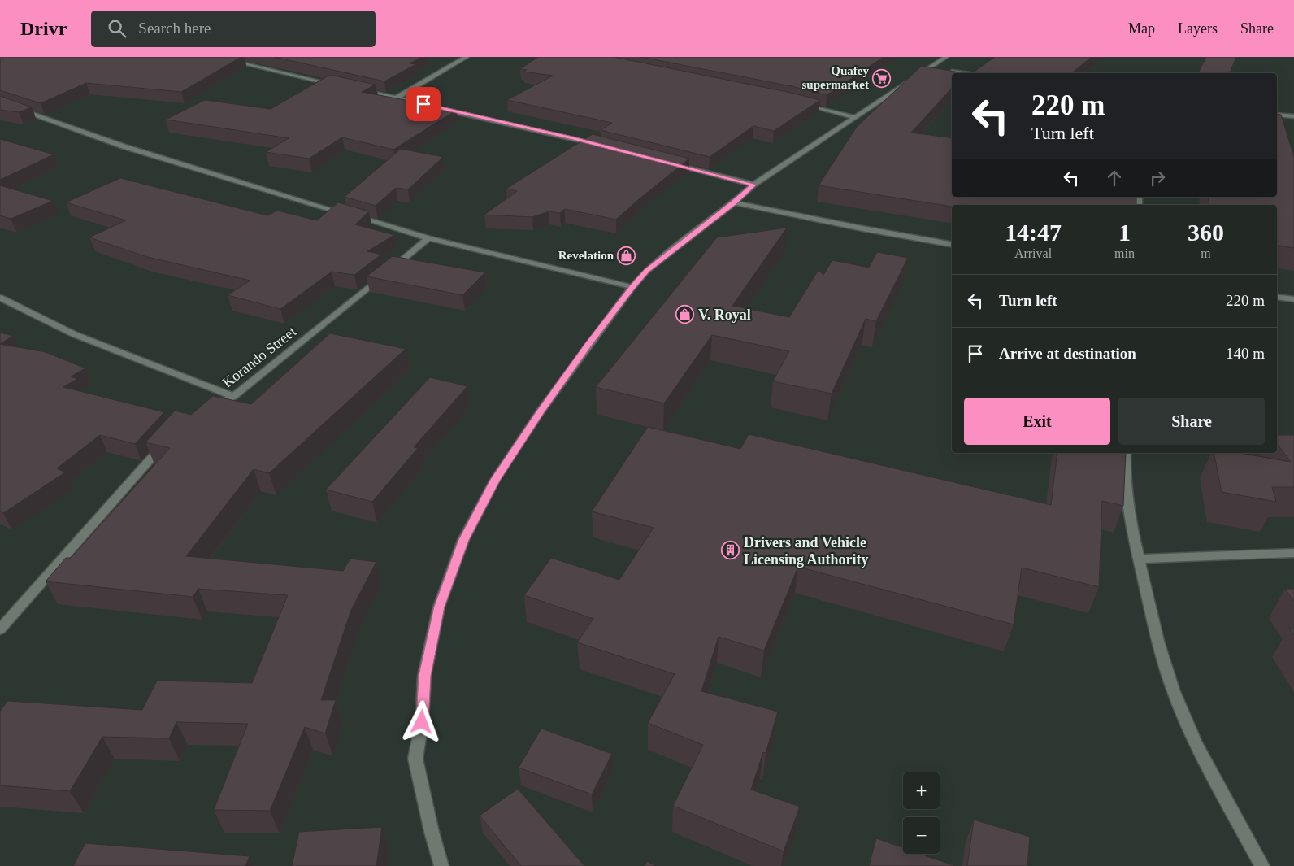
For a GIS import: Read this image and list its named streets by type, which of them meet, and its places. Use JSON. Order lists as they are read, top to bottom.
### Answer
{
  "streets": {
    "street": ["Korando Street"]
  },
  "places": {
    "supermarket": ["Quafey supermarket"],
    "shop": ["Revelation", "V. Royal"],
    "building": ["Drivers and Vehicle Licensing Authority"]
  },
  "page": {
    "header": "Drivr",
    "search": "Search here",
    "nav": ["Map", "Layers", "Share"],
    "turn": ["220 m", "Turn left"],
    "eta": [
      "14:47",
      "Arrival",
      "1",
      "min",
      "360",
      "m"
    ],
    "list": [
      {
        "name": "Turn left",
        "value": "220 m"
      },
      {
        "name": "Arrive at destination",
        "value": "140 m"
      }
    ],
    "buttons": ["Exit", "Share"],
    "map_buttons": ["+", "−"]
  }
}
